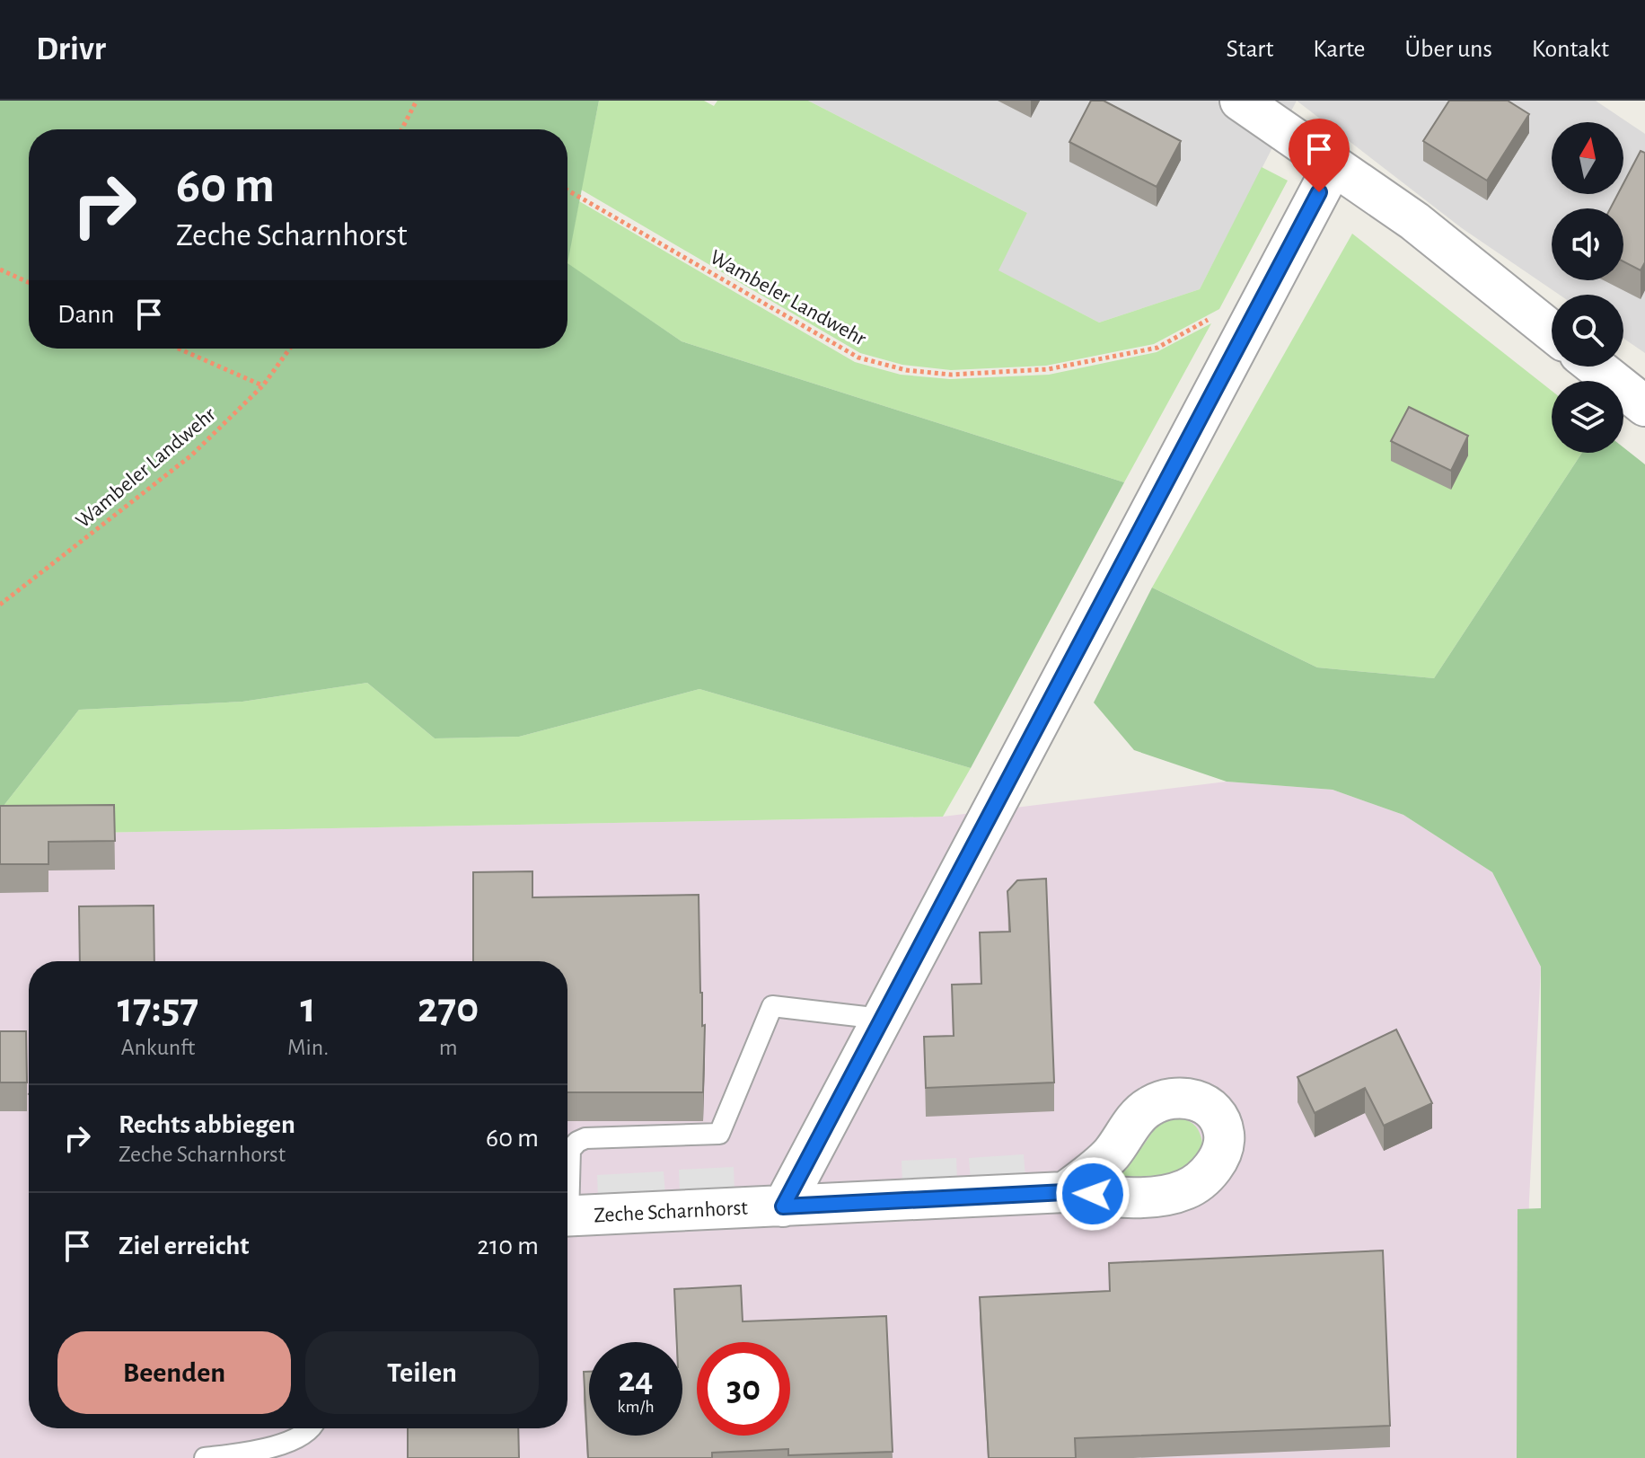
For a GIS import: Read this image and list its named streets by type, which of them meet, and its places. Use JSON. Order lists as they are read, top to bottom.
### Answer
{
  "streets": {
    "street": ["Zeche Scharnhorst"],
    "path": ["Wambeler Landwehr"]
  },
  "north": "top",
  "page": {
    "header": "Drivr",
    "nav": [
      "Start",
      "Karte",
      "Über uns",
      "Kontakt"
    ],
    "turn": ["60 m", "Zeche Scharnhorst"],
    "then": "Dann",
    "eta": [
      "17:57",
      "Ankunft",
      "1",
      "Min.",
      "270",
      "m"
    ],
    "list": [
      {
        "name": "Rechts abbiegen",
        "note": "Zeche Scharnhorst",
        "value": "60 m"
      },
      {
        "name": "Ziel erreicht",
        "value": "210 m"
      }
    ],
    "buttons": ["Beenden", "Teilen"],
    "speed": "24 km/h",
    "limit": "30"
  }
}
